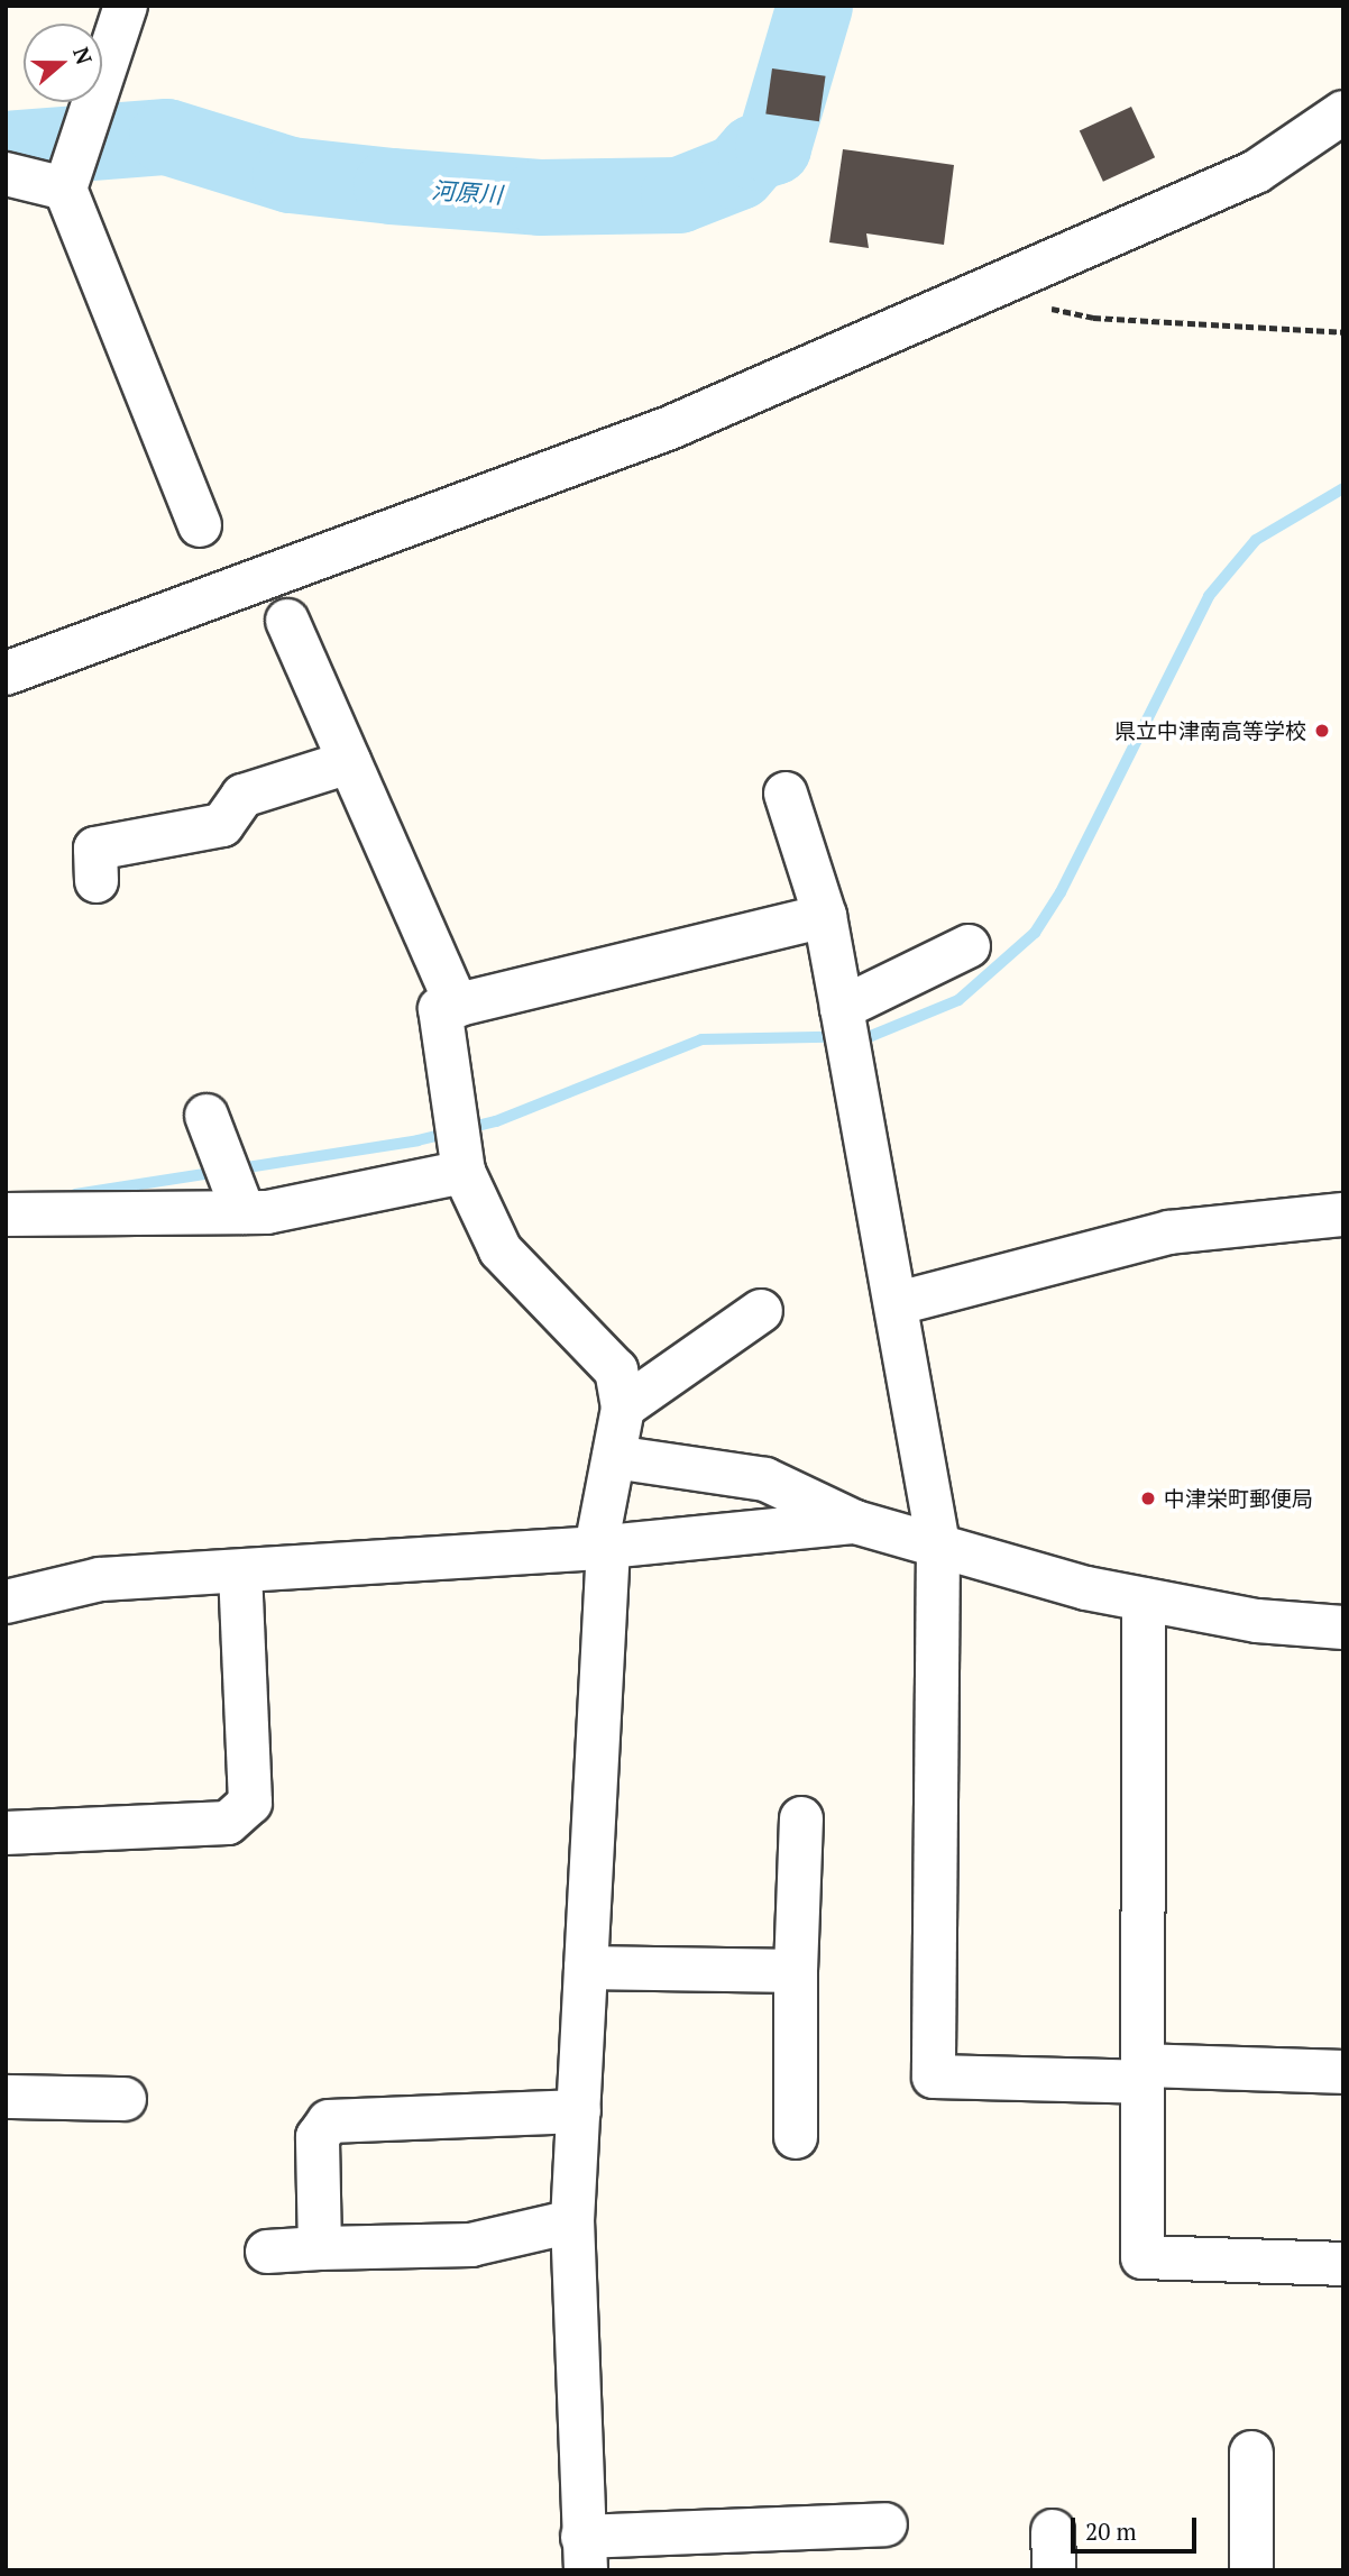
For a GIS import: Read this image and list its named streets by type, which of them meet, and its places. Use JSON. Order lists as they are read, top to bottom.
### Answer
{
  "water": ["河原川"],
  "places": ["県立中津南高等学校", "中津栄町郵便局"],
  "scale_bar": "20 m",
  "north": "right"
}
